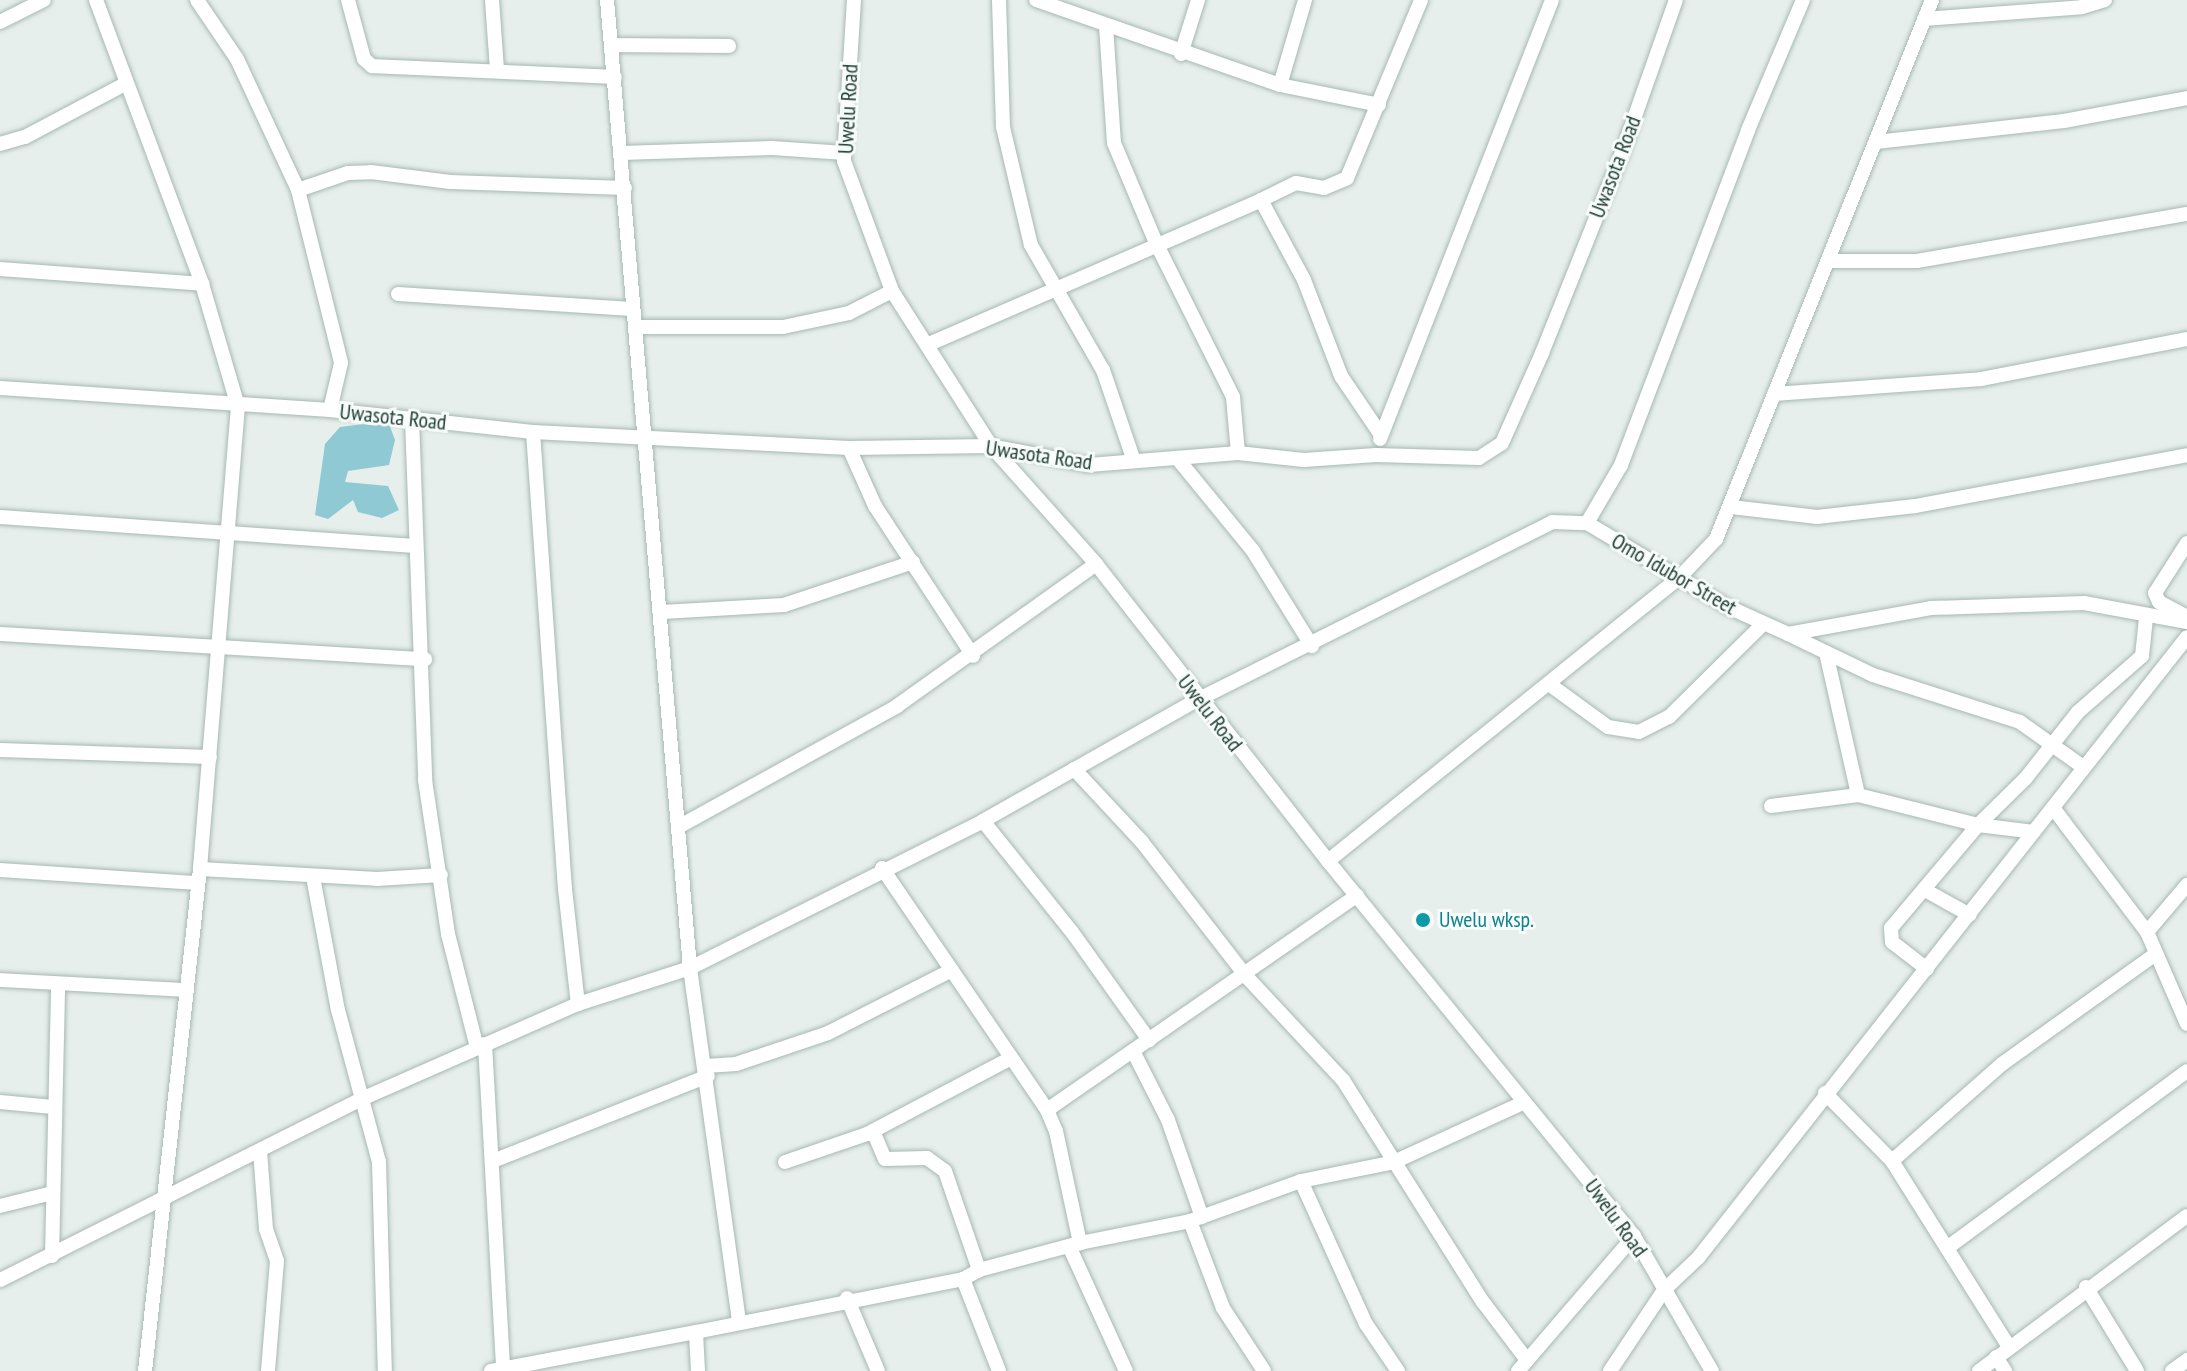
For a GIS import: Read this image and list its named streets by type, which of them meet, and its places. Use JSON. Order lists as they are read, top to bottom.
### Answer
{
  "streets": {
    "street": ["Uwelu Road", "Uwasota Road", "Omo Idubor Street"]
  },
  "crossings": [
    ["Uwelu Road", "Uwasota Road"],
    ["Uwelu Road", "Omo Idubor Street"]
  ],
  "places": ["Uwelu wksp."]
}
